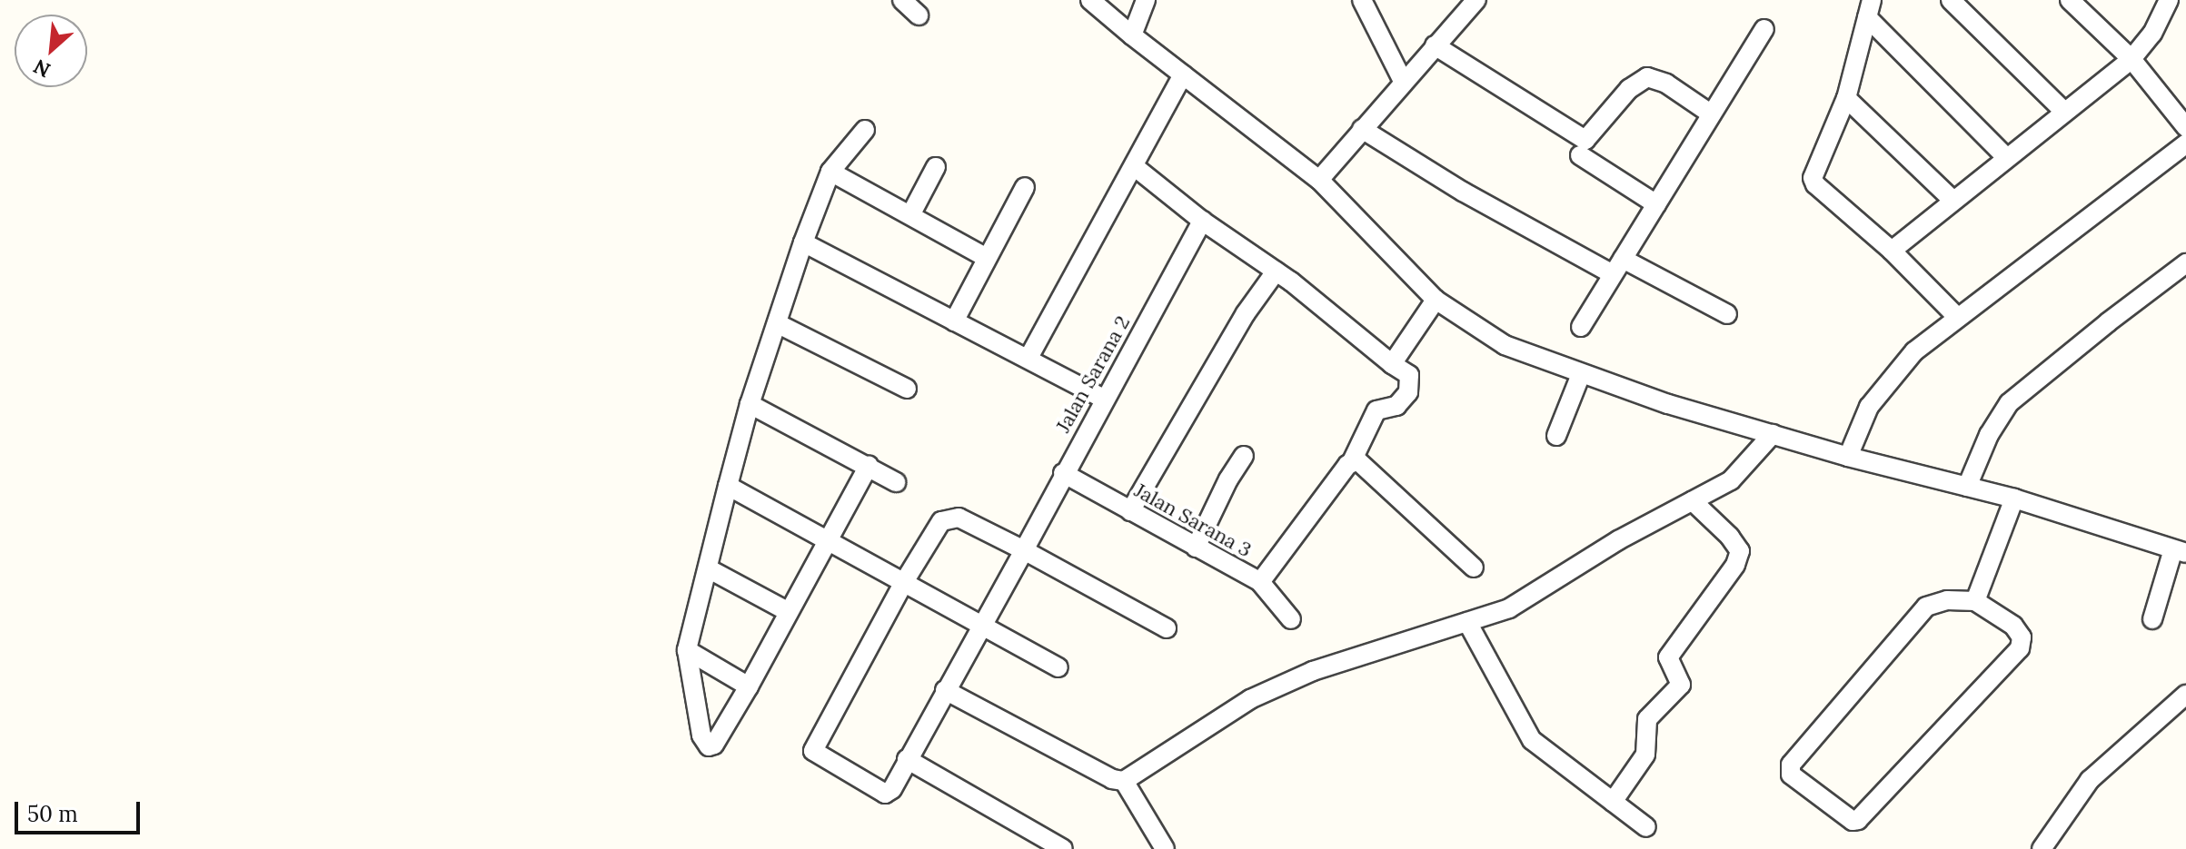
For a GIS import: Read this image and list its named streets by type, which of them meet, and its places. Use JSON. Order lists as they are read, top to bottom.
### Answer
{
  "streets": {
    "street": ["Jalan Sarana 2", "Jalan Sarana 3"]
  },
  "crossings": [
    ["Jalan Sarana 2", "Jalan Sarana 3"]
  ],
  "scale_bar": "50 m",
  "north": "bottom left"
}
